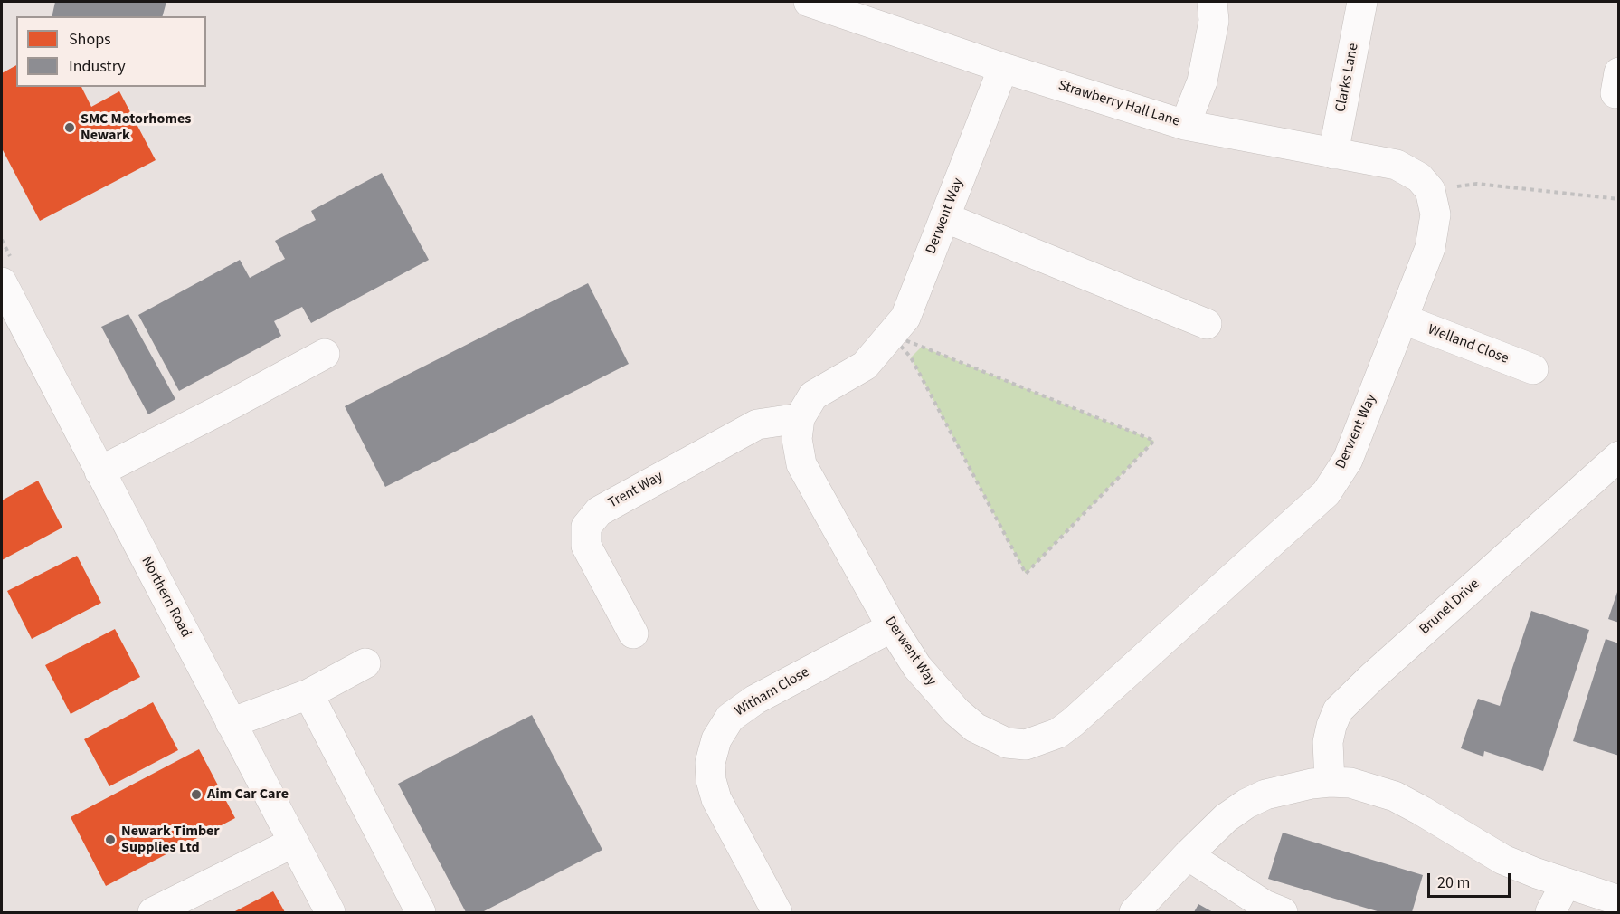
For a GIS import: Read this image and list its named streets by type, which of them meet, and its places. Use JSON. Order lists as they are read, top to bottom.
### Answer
{
  "streets": {
    "street": [
      "Clarks Lane",
      "Strawberry Hall Lane",
      "Derwent Way",
      "Welland Close",
      "Trent Way",
      "Northern Road",
      "Brunel Drive",
      "Witham Close"
    ]
  },
  "crossings": [
    ["Clarks Lane", "Strawberry Hall Lane"],
    ["Strawberry Hall Lane", "Derwent Way"],
    ["Derwent Way", "Welland Close"],
    ["Derwent Way", "Trent Way"],
    ["Derwent Way", "Witham Close"]
  ],
  "places": ["SMC Motorhomes Newark", "Aim Car Care", "Newark Timber Supplies Ltd"],
  "legend": ["Shops", "Industry"],
  "scale_bar": "20 m"
}
